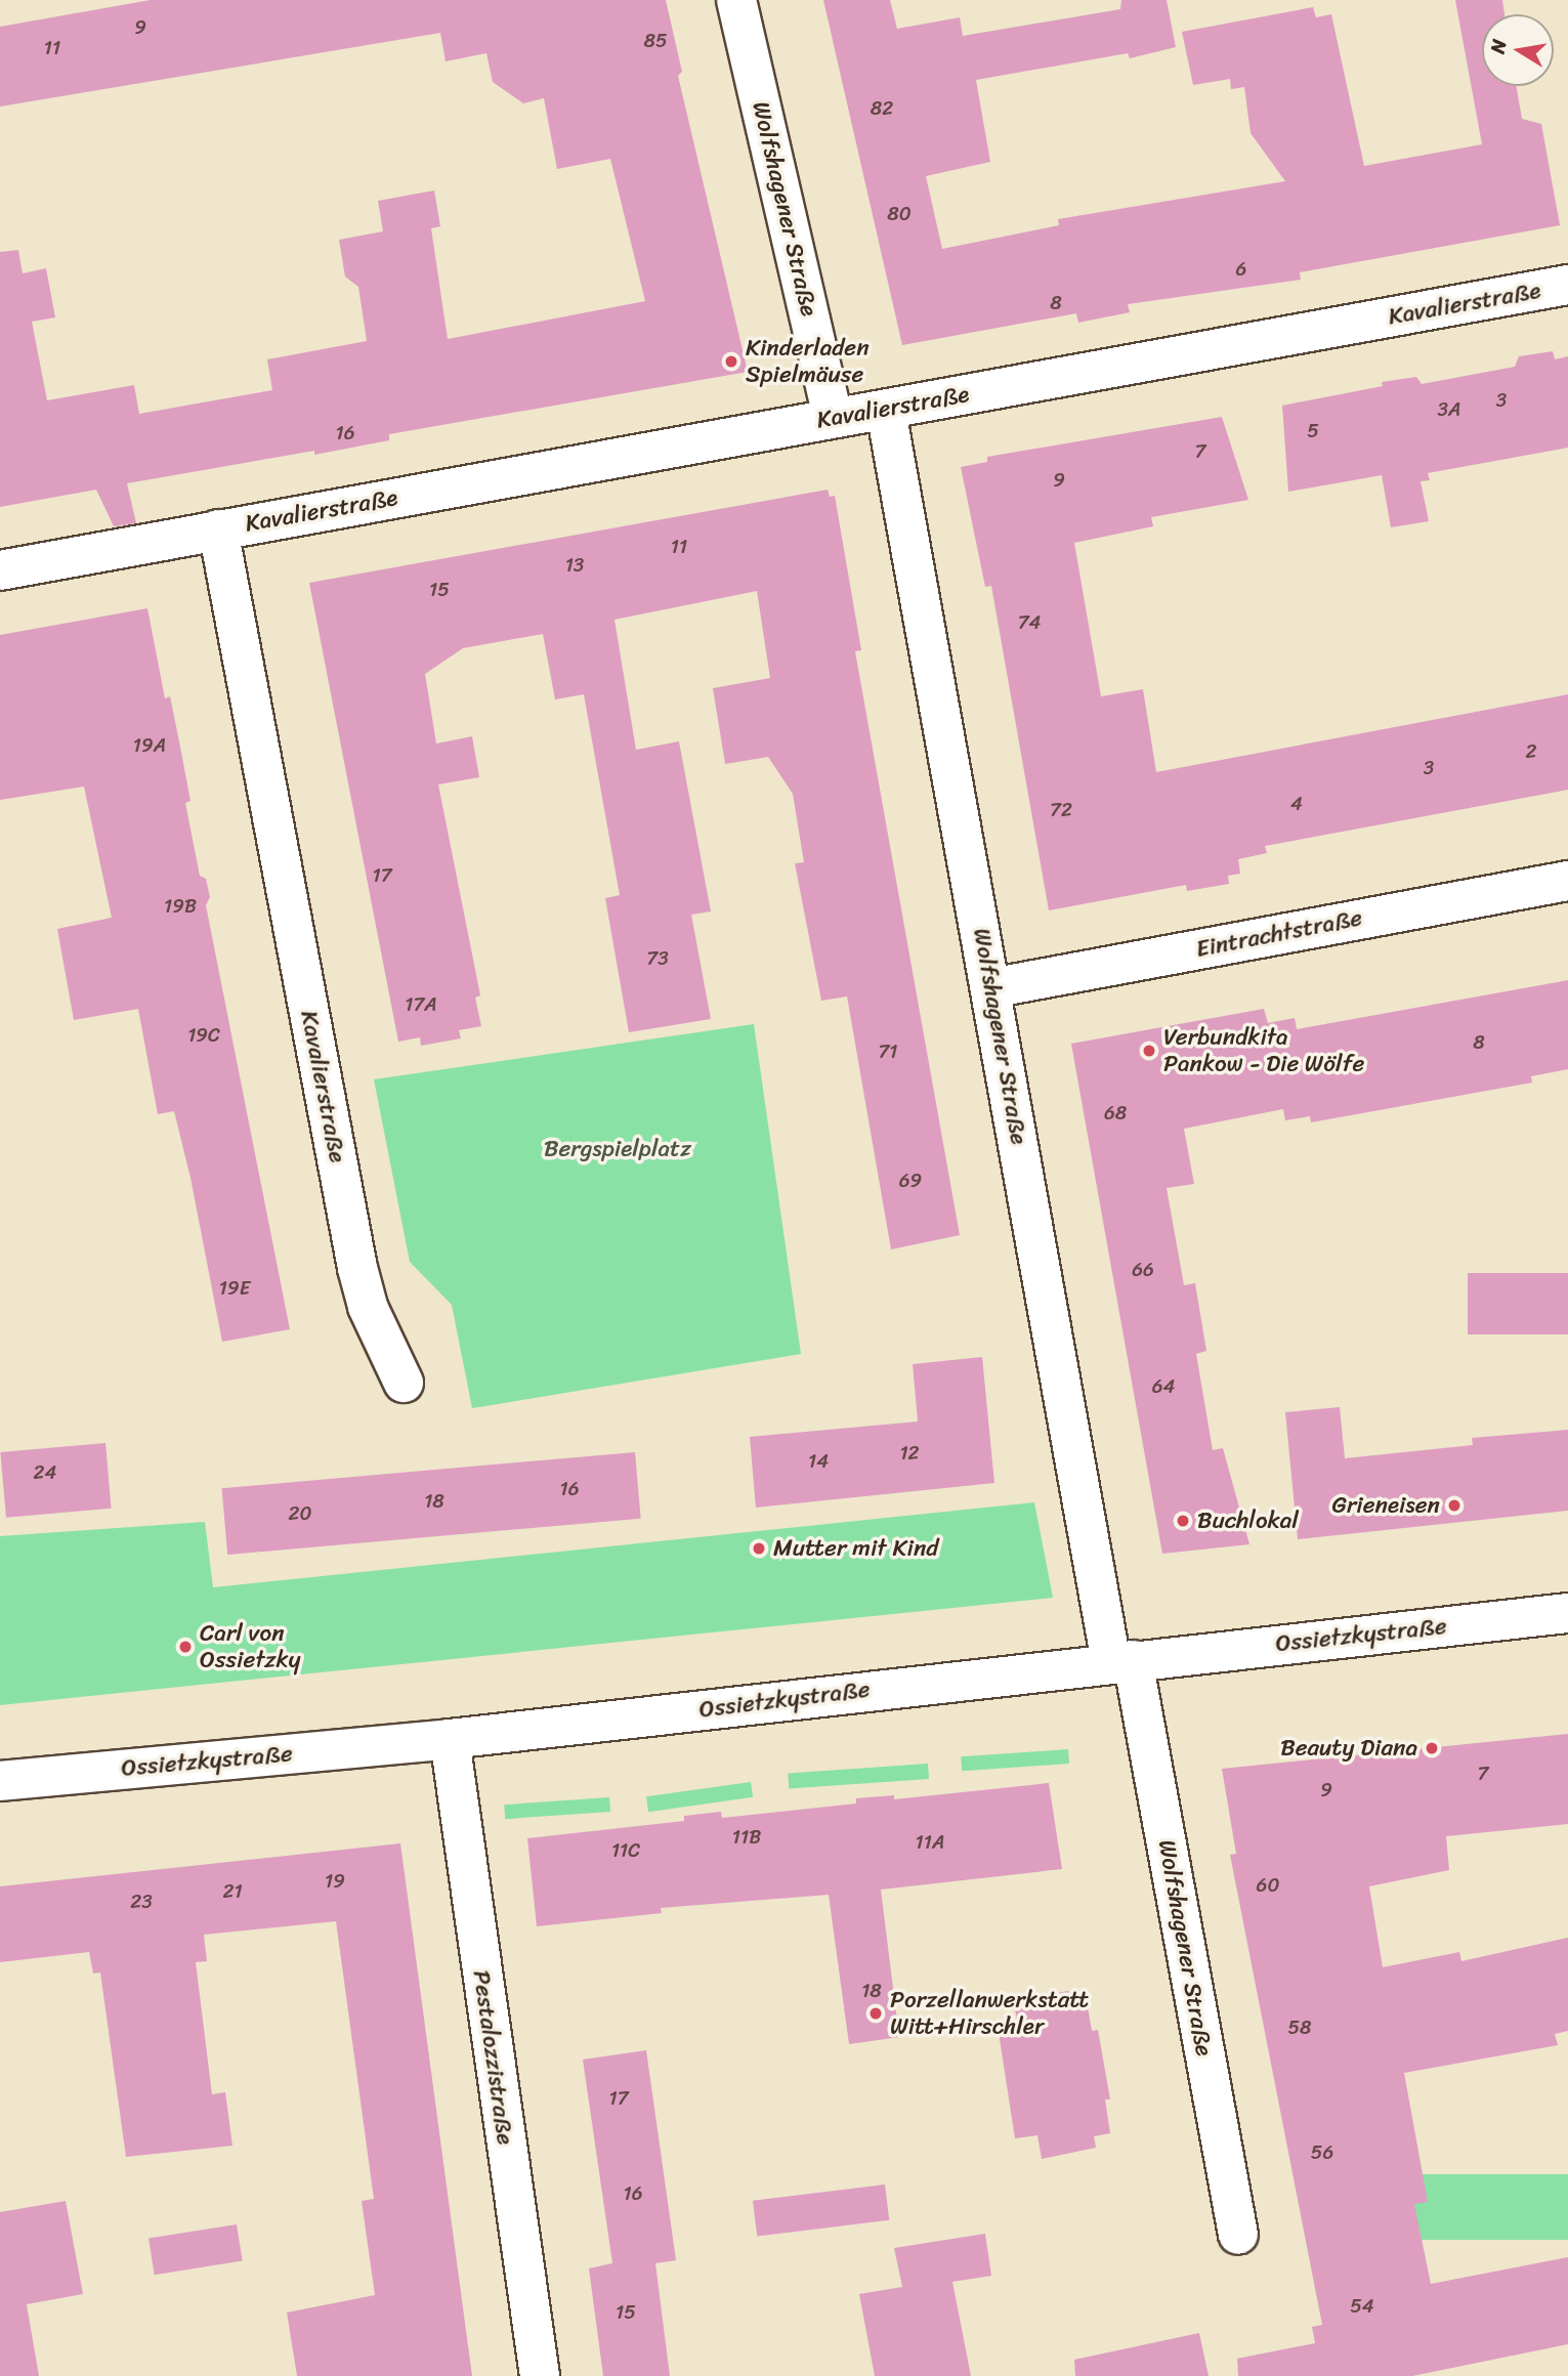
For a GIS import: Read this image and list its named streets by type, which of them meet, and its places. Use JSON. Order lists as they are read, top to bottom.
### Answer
{
  "streets": {
    "street": [
      "Wolfshagener Straße",
      "Kavalierstraße",
      "Eintrachtstraße",
      "Ossietzkystraße",
      "Pestalozzistraße"
    ]
  },
  "crossings": [
    ["Wolfshagener Straße", "Kavalierstraße"],
    ["Wolfshagener Straße", "Eintrachtstraße"],
    ["Wolfshagener Straße", "Ossietzkystraße"],
    ["Ossietzkystraße", "Pestalozzistraße"]
  ],
  "parks": ["Bergspielplatz"],
  "places": [
    "Kinderladen Spielmäuse",
    "Verbundkita Pankow - Die Wölfe",
    "Grieneisen",
    "Buchlokal",
    "Mutter mit Kind",
    "Carl von Ossietzky",
    "Beauty Diana",
    "Porzellanwerkstatt Witt+Hirschler"
  ],
  "house_numbers": [
    "9",
    "85",
    "11",
    "82",
    "80",
    "6",
    "8",
    "3",
    "3A",
    "5",
    "16",
    "7",
    "9",
    "11",
    "13",
    "15",
    "74",
    "19A",
    "2",
    "3",
    "4",
    "72",
    "17",
    "19B",
    "73",
    "17A",
    "19C",
    "8",
    "71",
    "68",
    "69",
    "66",
    "19E",
    "64",
    "12",
    "14",
    "24",
    "16",
    "18",
    "20",
    "7",
    "9",
    "11B",
    "11A",
    "11C",
    "19",
    "60",
    "21",
    "23",
    "18",
    "58",
    "17",
    "56",
    "16",
    "54",
    "15"
  ],
  "north": "left"
}
